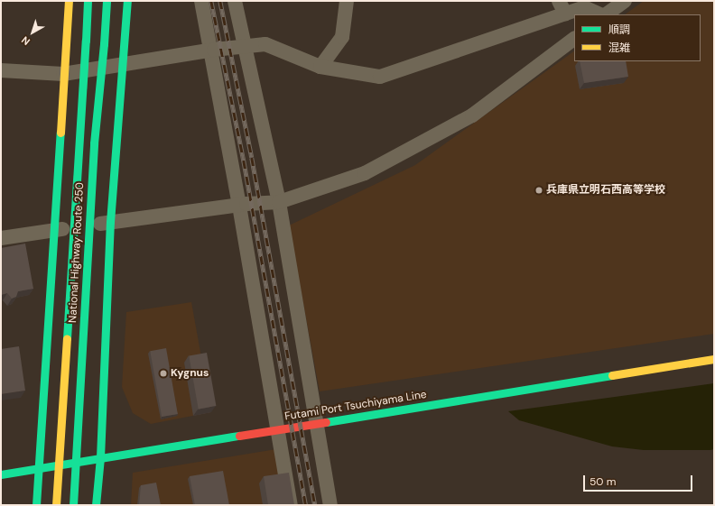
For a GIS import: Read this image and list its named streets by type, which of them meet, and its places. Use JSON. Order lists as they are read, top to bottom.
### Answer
{
  "streets": {
    "main road": ["National Highway Route 250", "Futami Port Tsuchiyama Line"]
  },
  "places": ["兵庫県立明石西高等学校", "Kygnus"],
  "legend": ["順調", "混雑"],
  "scale_bar": "50 m",
  "north": "bottom left"
}
